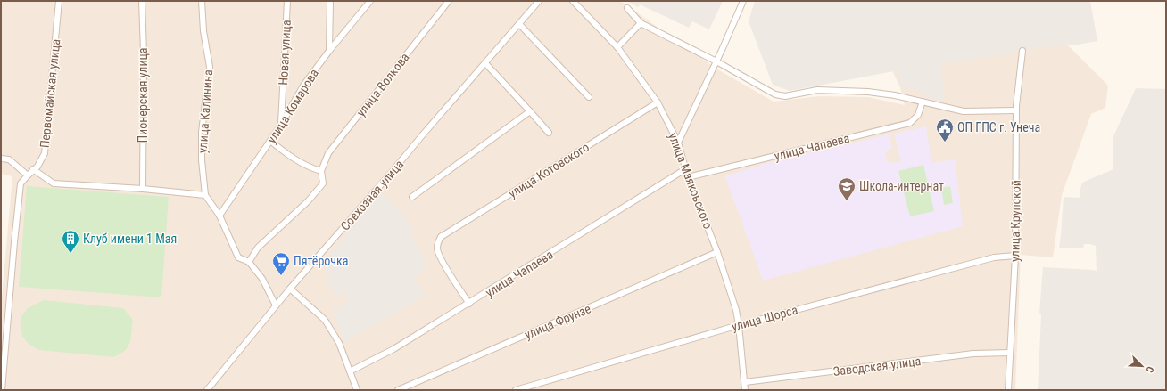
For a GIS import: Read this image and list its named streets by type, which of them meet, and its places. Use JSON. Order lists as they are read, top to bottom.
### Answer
{
  "streets": {
    "street": [
      "Новая улица",
      "улица Волкова",
      "Первомайская улица",
      "Пионерская улица",
      "улица Комарова",
      "улица Калинина",
      "улица Чапаева",
      "улица Котовского",
      "улица Маяковского",
      "Совхозная улица",
      "улица Крупской",
      "улица Щорса",
      "улица Фрунзе",
      "Заводская улица"
    ]
  },
  "crossings": [
    ["Новая улица", "улица Комарова"],
    ["улица Волкова", "улица Калинина"],
    ["улица Комарова", "улица Калинина"],
    ["улица Калинина", "Совхозная улица"],
    ["улица Чапаева", "улица Котовского"],
    ["улица Чапаева", "улица Маяковского"],
    ["улица Котовского", "улица Маяковского"],
    ["улица Маяковского", "улица Щорса"],
    ["улица Маяковского", "улица Фрунзе"],
    ["улица Маяковского", "Заводская улица"],
    ["улица Крупской", "улица Щорса"],
    ["улица Крупской", "Заводская улица"]
  ],
  "places": {
    "public building": ["ОП ГПС г. Унеча"],
    "school or university": ["Школа-интернат"],
    "building": ["Клуб имени 1 Мая"],
    "supermarket": ["Пятёрочка"]
  },
  "north": "bottom right"
}
